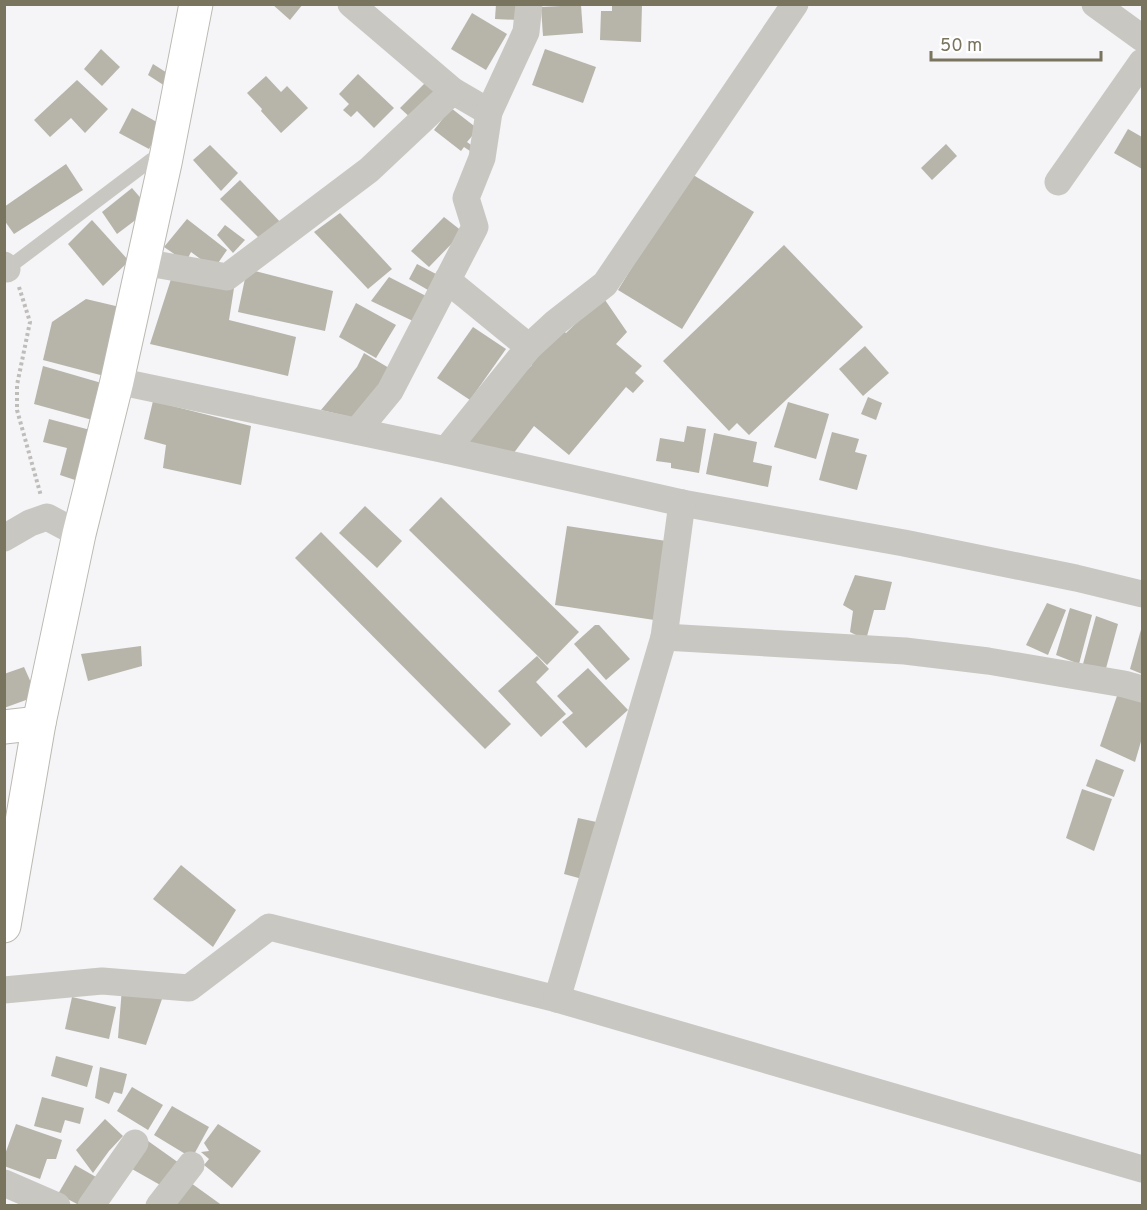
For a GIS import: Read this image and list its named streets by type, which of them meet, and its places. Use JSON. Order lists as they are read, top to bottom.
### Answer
{
  "scale_bar": "50 m"
}
